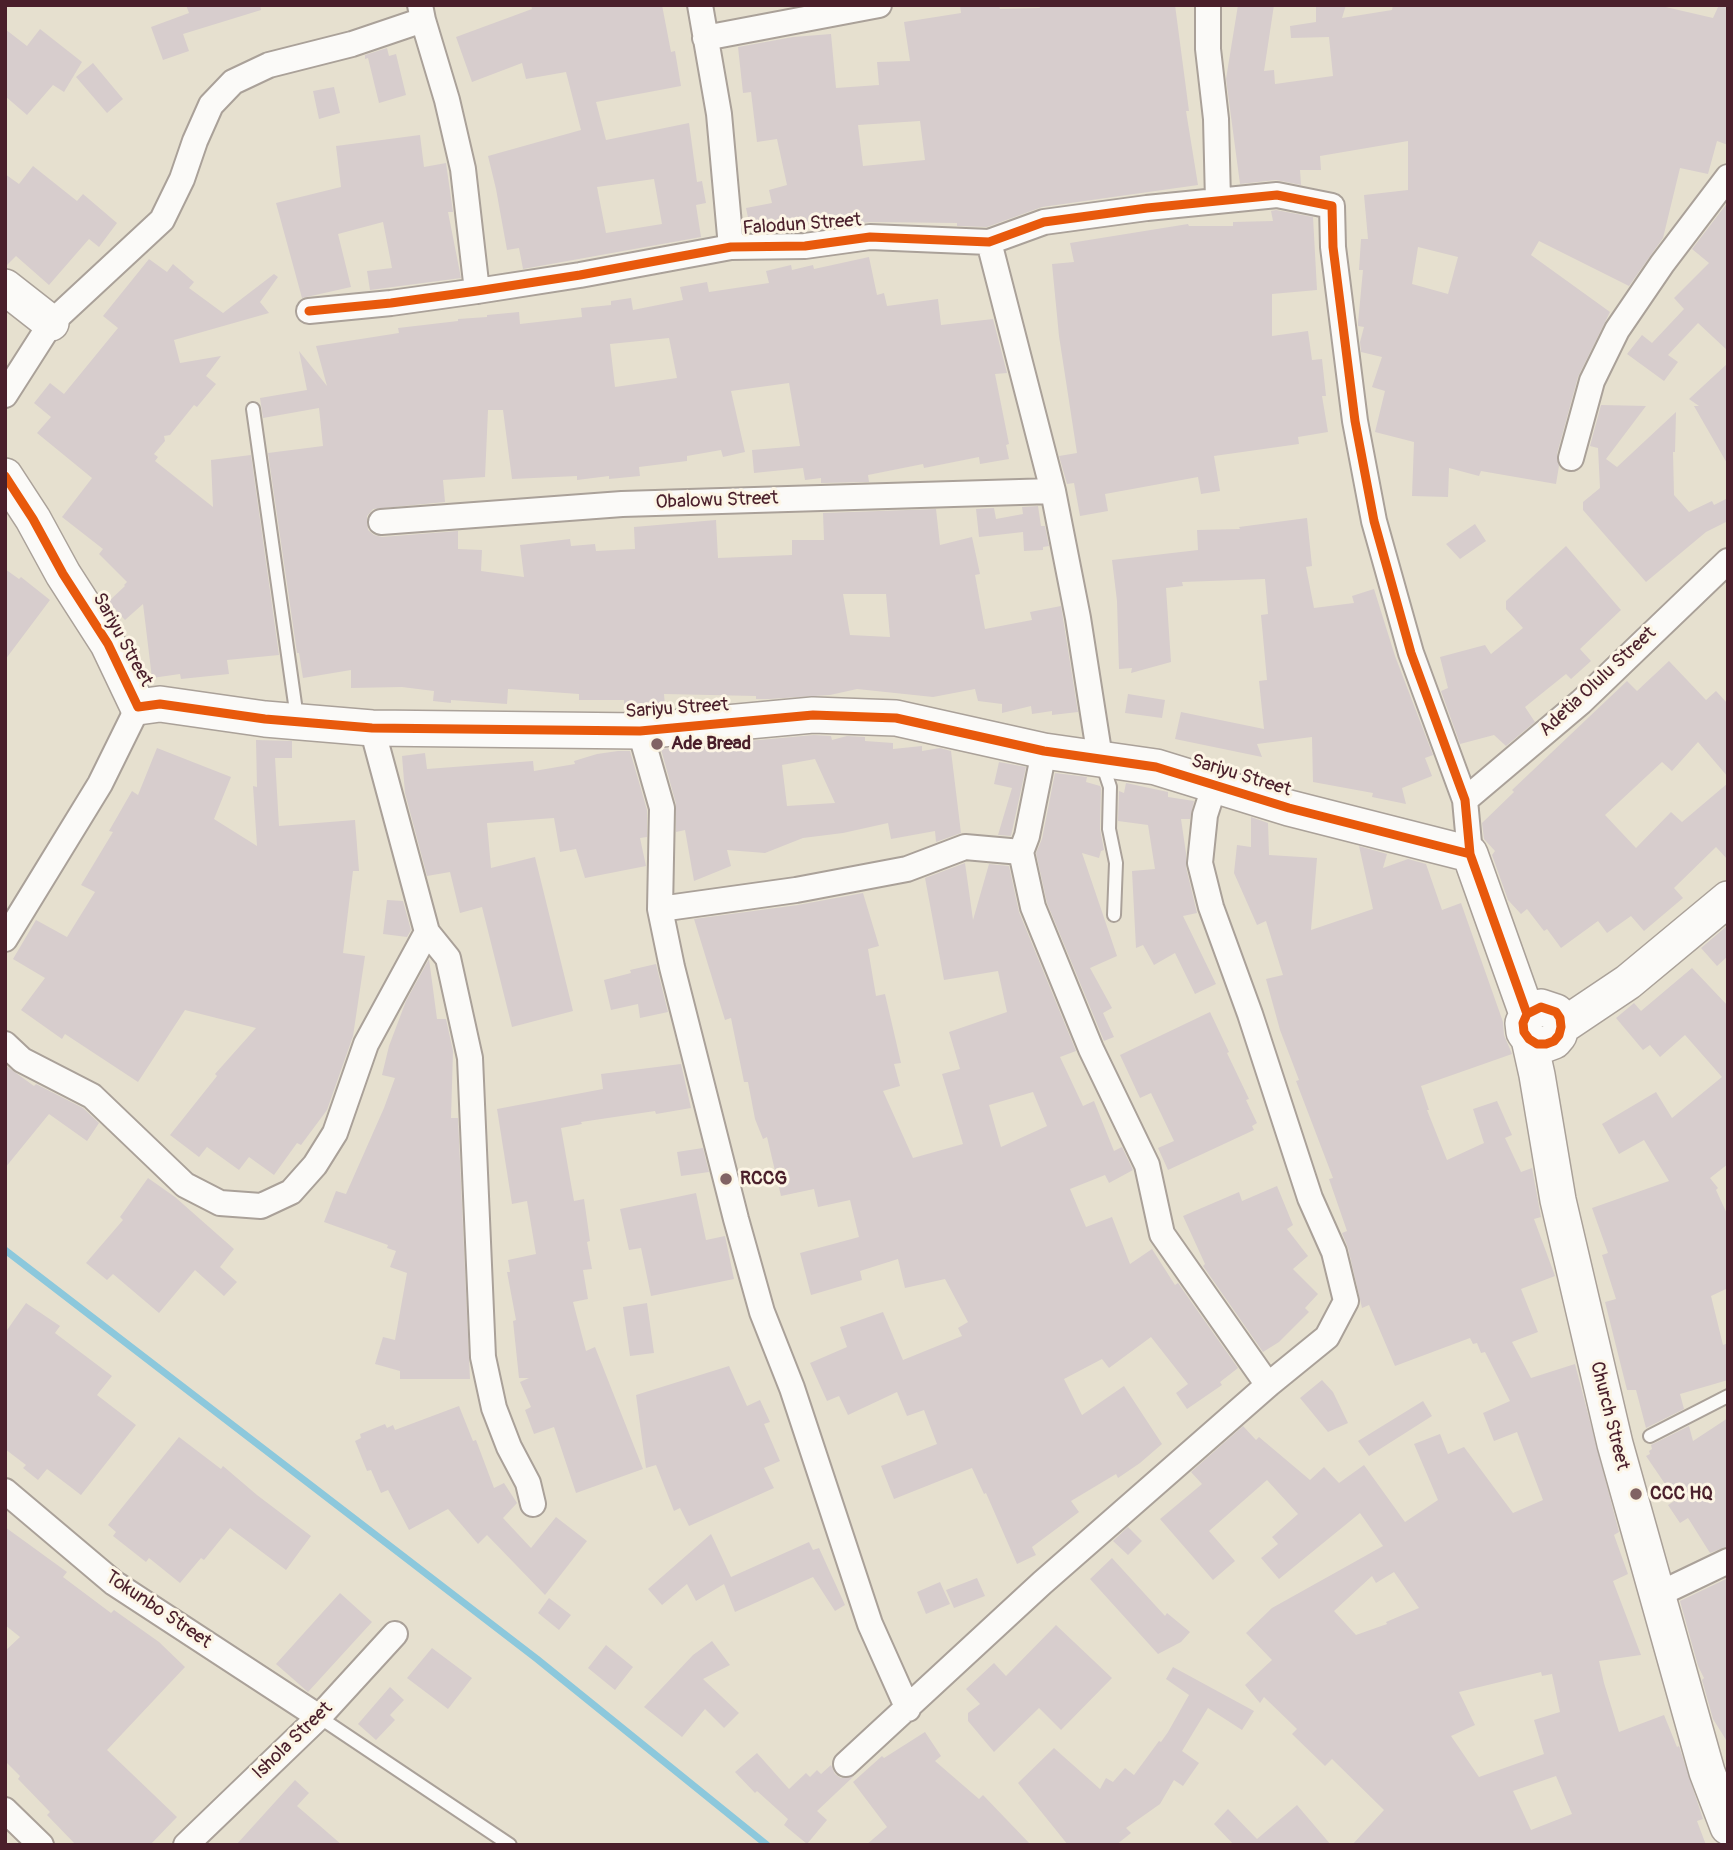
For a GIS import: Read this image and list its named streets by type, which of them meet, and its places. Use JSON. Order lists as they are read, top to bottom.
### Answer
{
  "streets": {
    "street": [
      "Falodun Street",
      "Obalowu Street",
      "Sariyu Street",
      "Adetia Olulu Street",
      "Church Street",
      "Tokunbo Street",
      "Ishola Street"
    ]
  },
  "crossings": [
    ["Falodun Street", "Adetia Olulu Street"],
    ["Sariyu Street", "Church Street"],
    ["Tokunbo Street", "Ishola Street"]
  ],
  "places": ["Ade Bread", "RCCG", "CCC HQ"]
}
